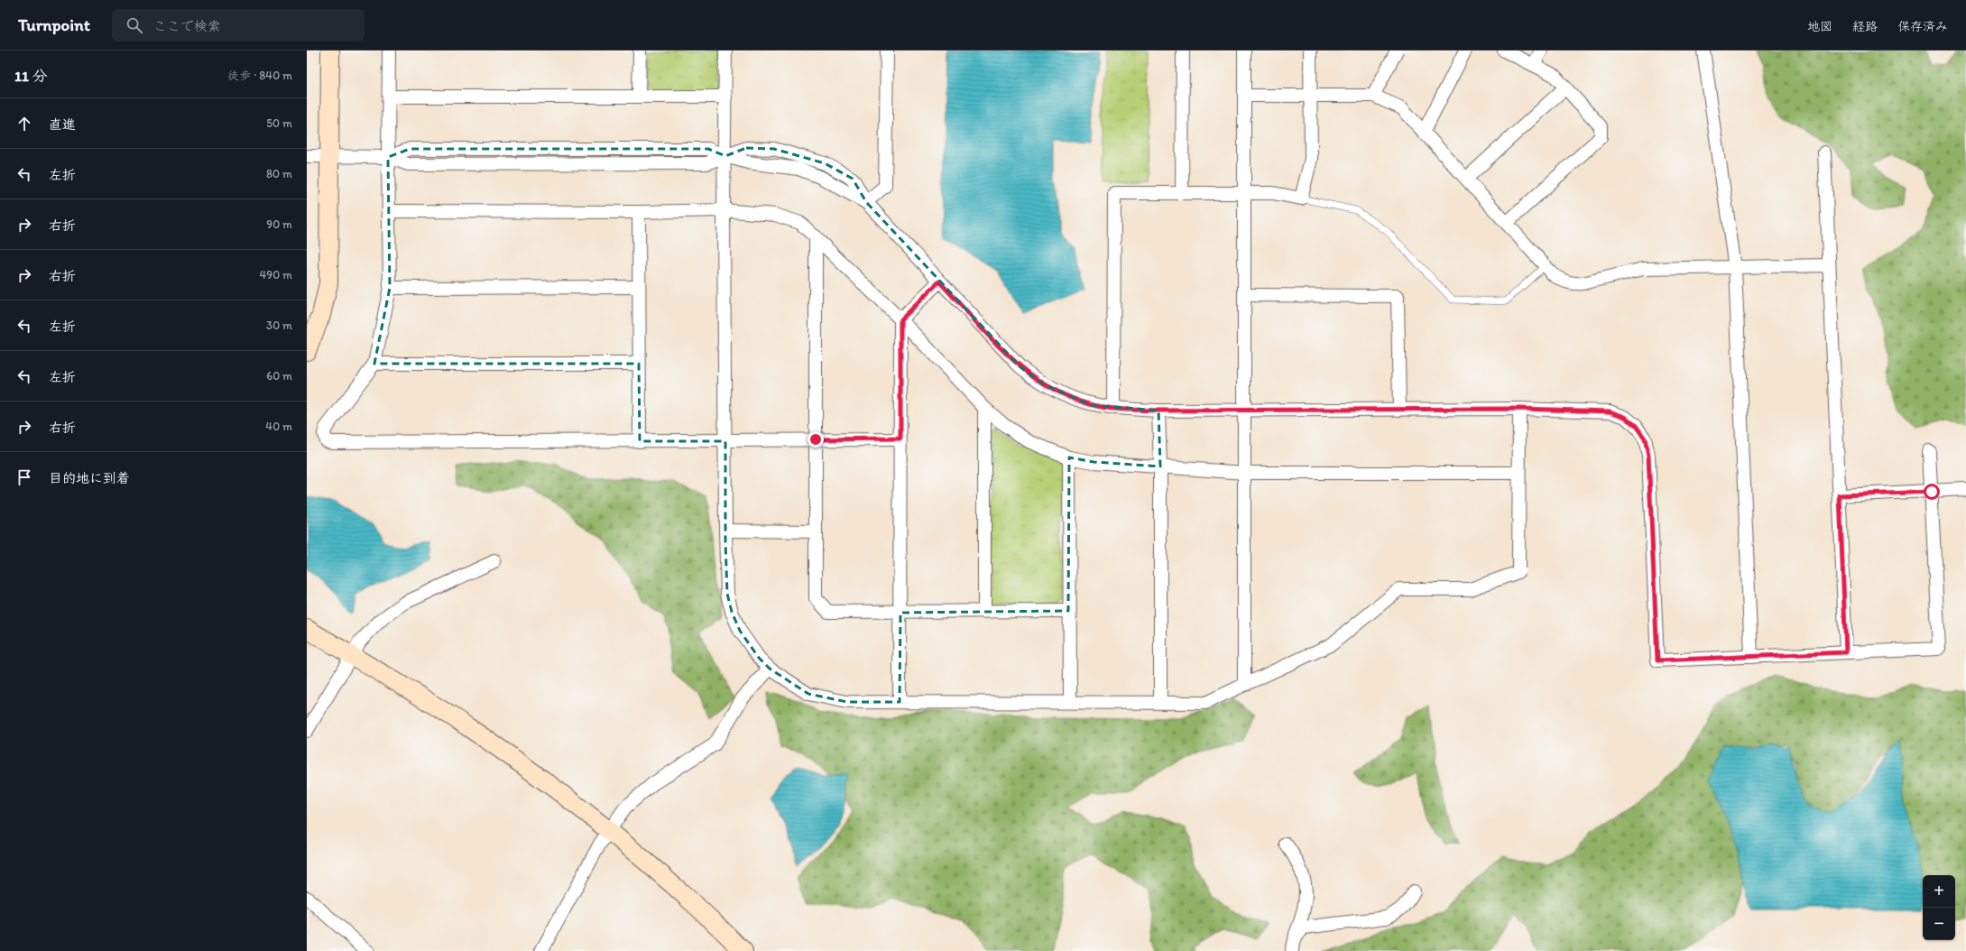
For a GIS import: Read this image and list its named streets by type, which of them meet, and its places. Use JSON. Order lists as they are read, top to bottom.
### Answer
{
  "page": {
    "header": "Turnpoint",
    "search": "ここで検索",
    "nav": ["地図", "経路", "保存済み"],
    "heading": ["11 分", "徒歩 · 840 m"],
    "list": [
      ["直進", "50 m"],
      ["左折", "80 m"],
      ["右折", "90 m"],
      ["右折", "490 m"],
      ["左折", "30 m"],
      ["左折", "60 m"],
      ["右折", "40 m"],
      "目的地に到着"
    ],
    "map_buttons": ["+", "−"]
  }
}
